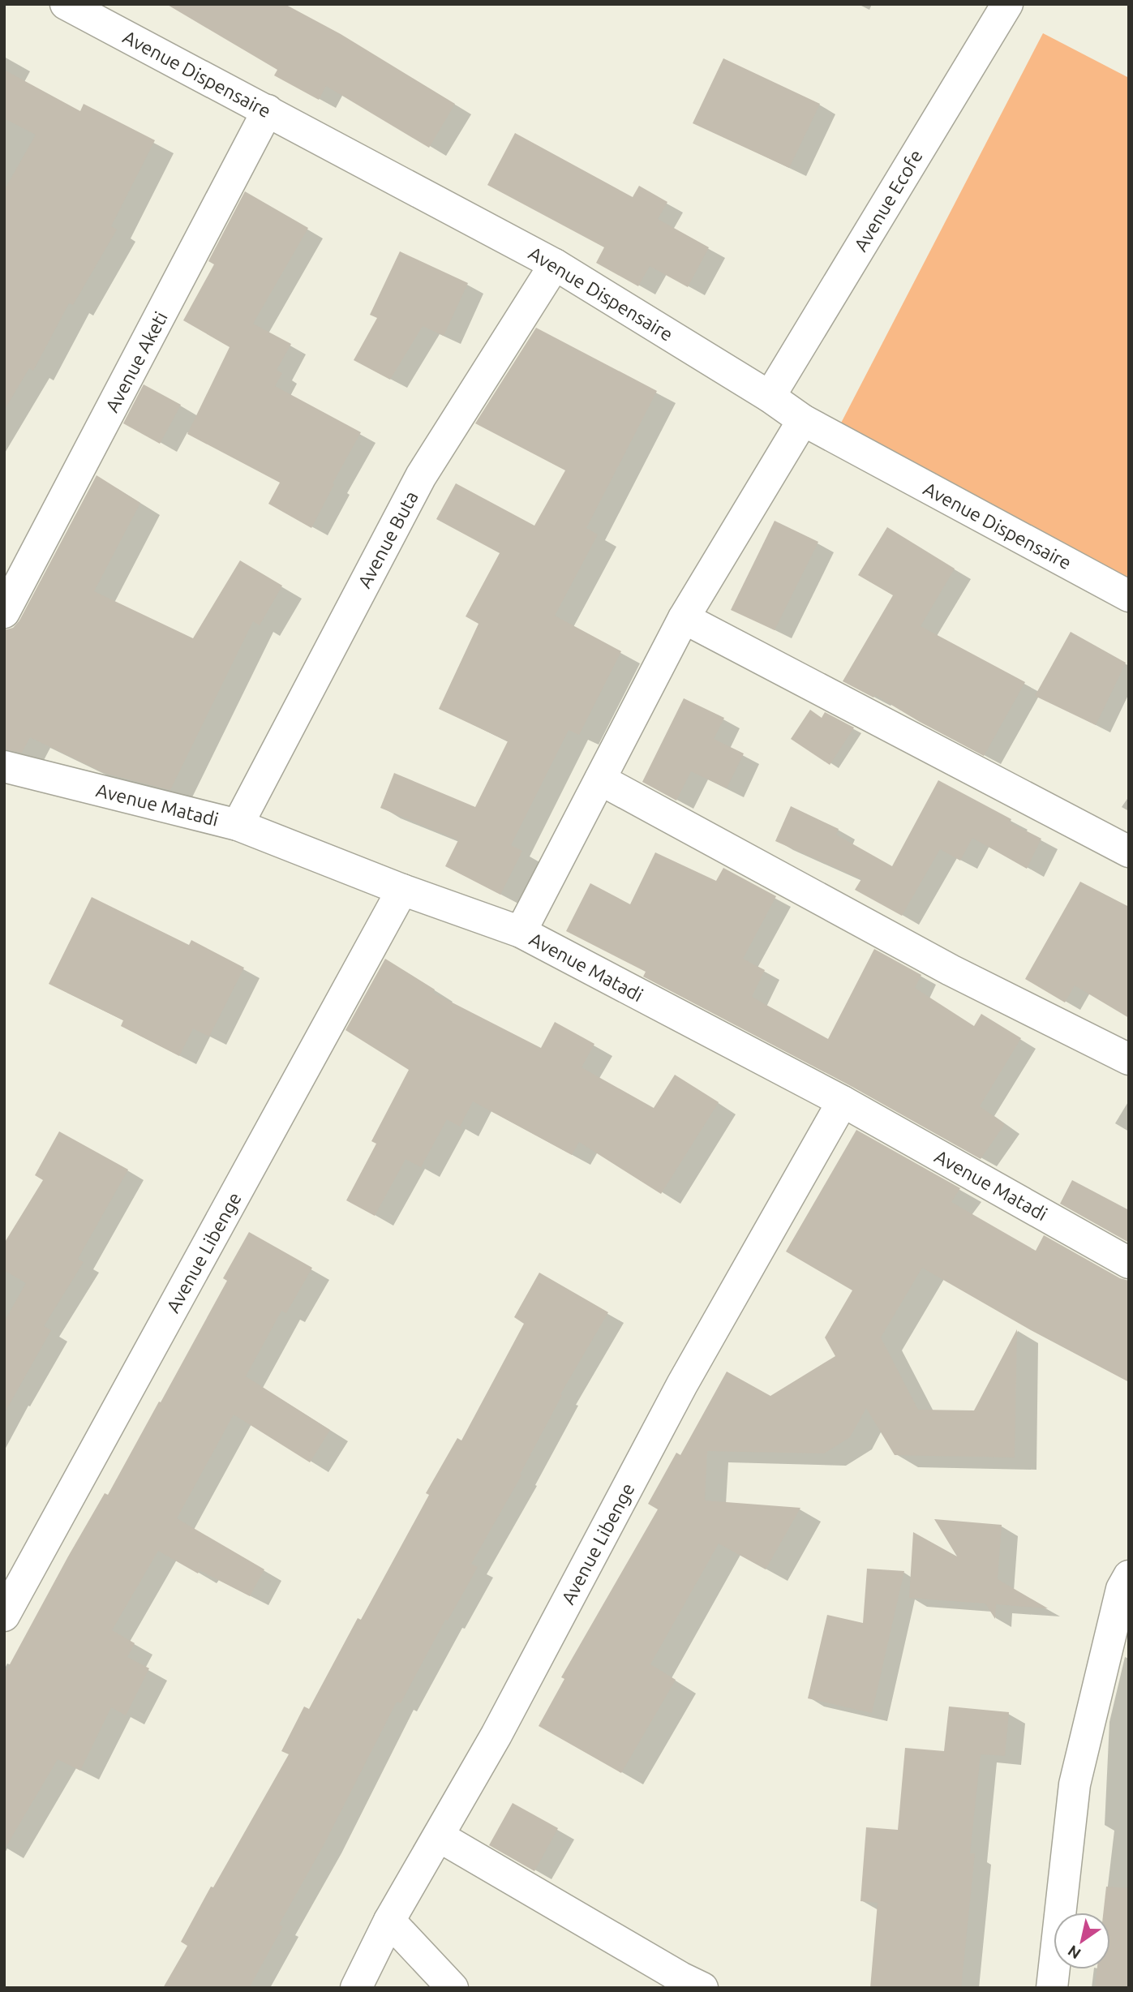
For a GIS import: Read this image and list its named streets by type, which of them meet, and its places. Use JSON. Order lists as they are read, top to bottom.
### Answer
{
  "streets": {
    "street": [
      "Avenue Dispensaire",
      "Avenue Ecofe",
      "Avenue Aketi",
      "Avenue Buta",
      "Avenue Matadi",
      "Avenue Libenge"
    ]
  },
  "crossings": [
    ["Avenue Dispensaire", "Avenue Ecofe"],
    ["Avenue Dispensaire", "Avenue Aketi"],
    ["Avenue Dispensaire", "Avenue Buta"],
    ["Avenue Buta", "Avenue Matadi"],
    ["Avenue Matadi", "Avenue Libenge"]
  ],
  "north": "bottom left"
}
